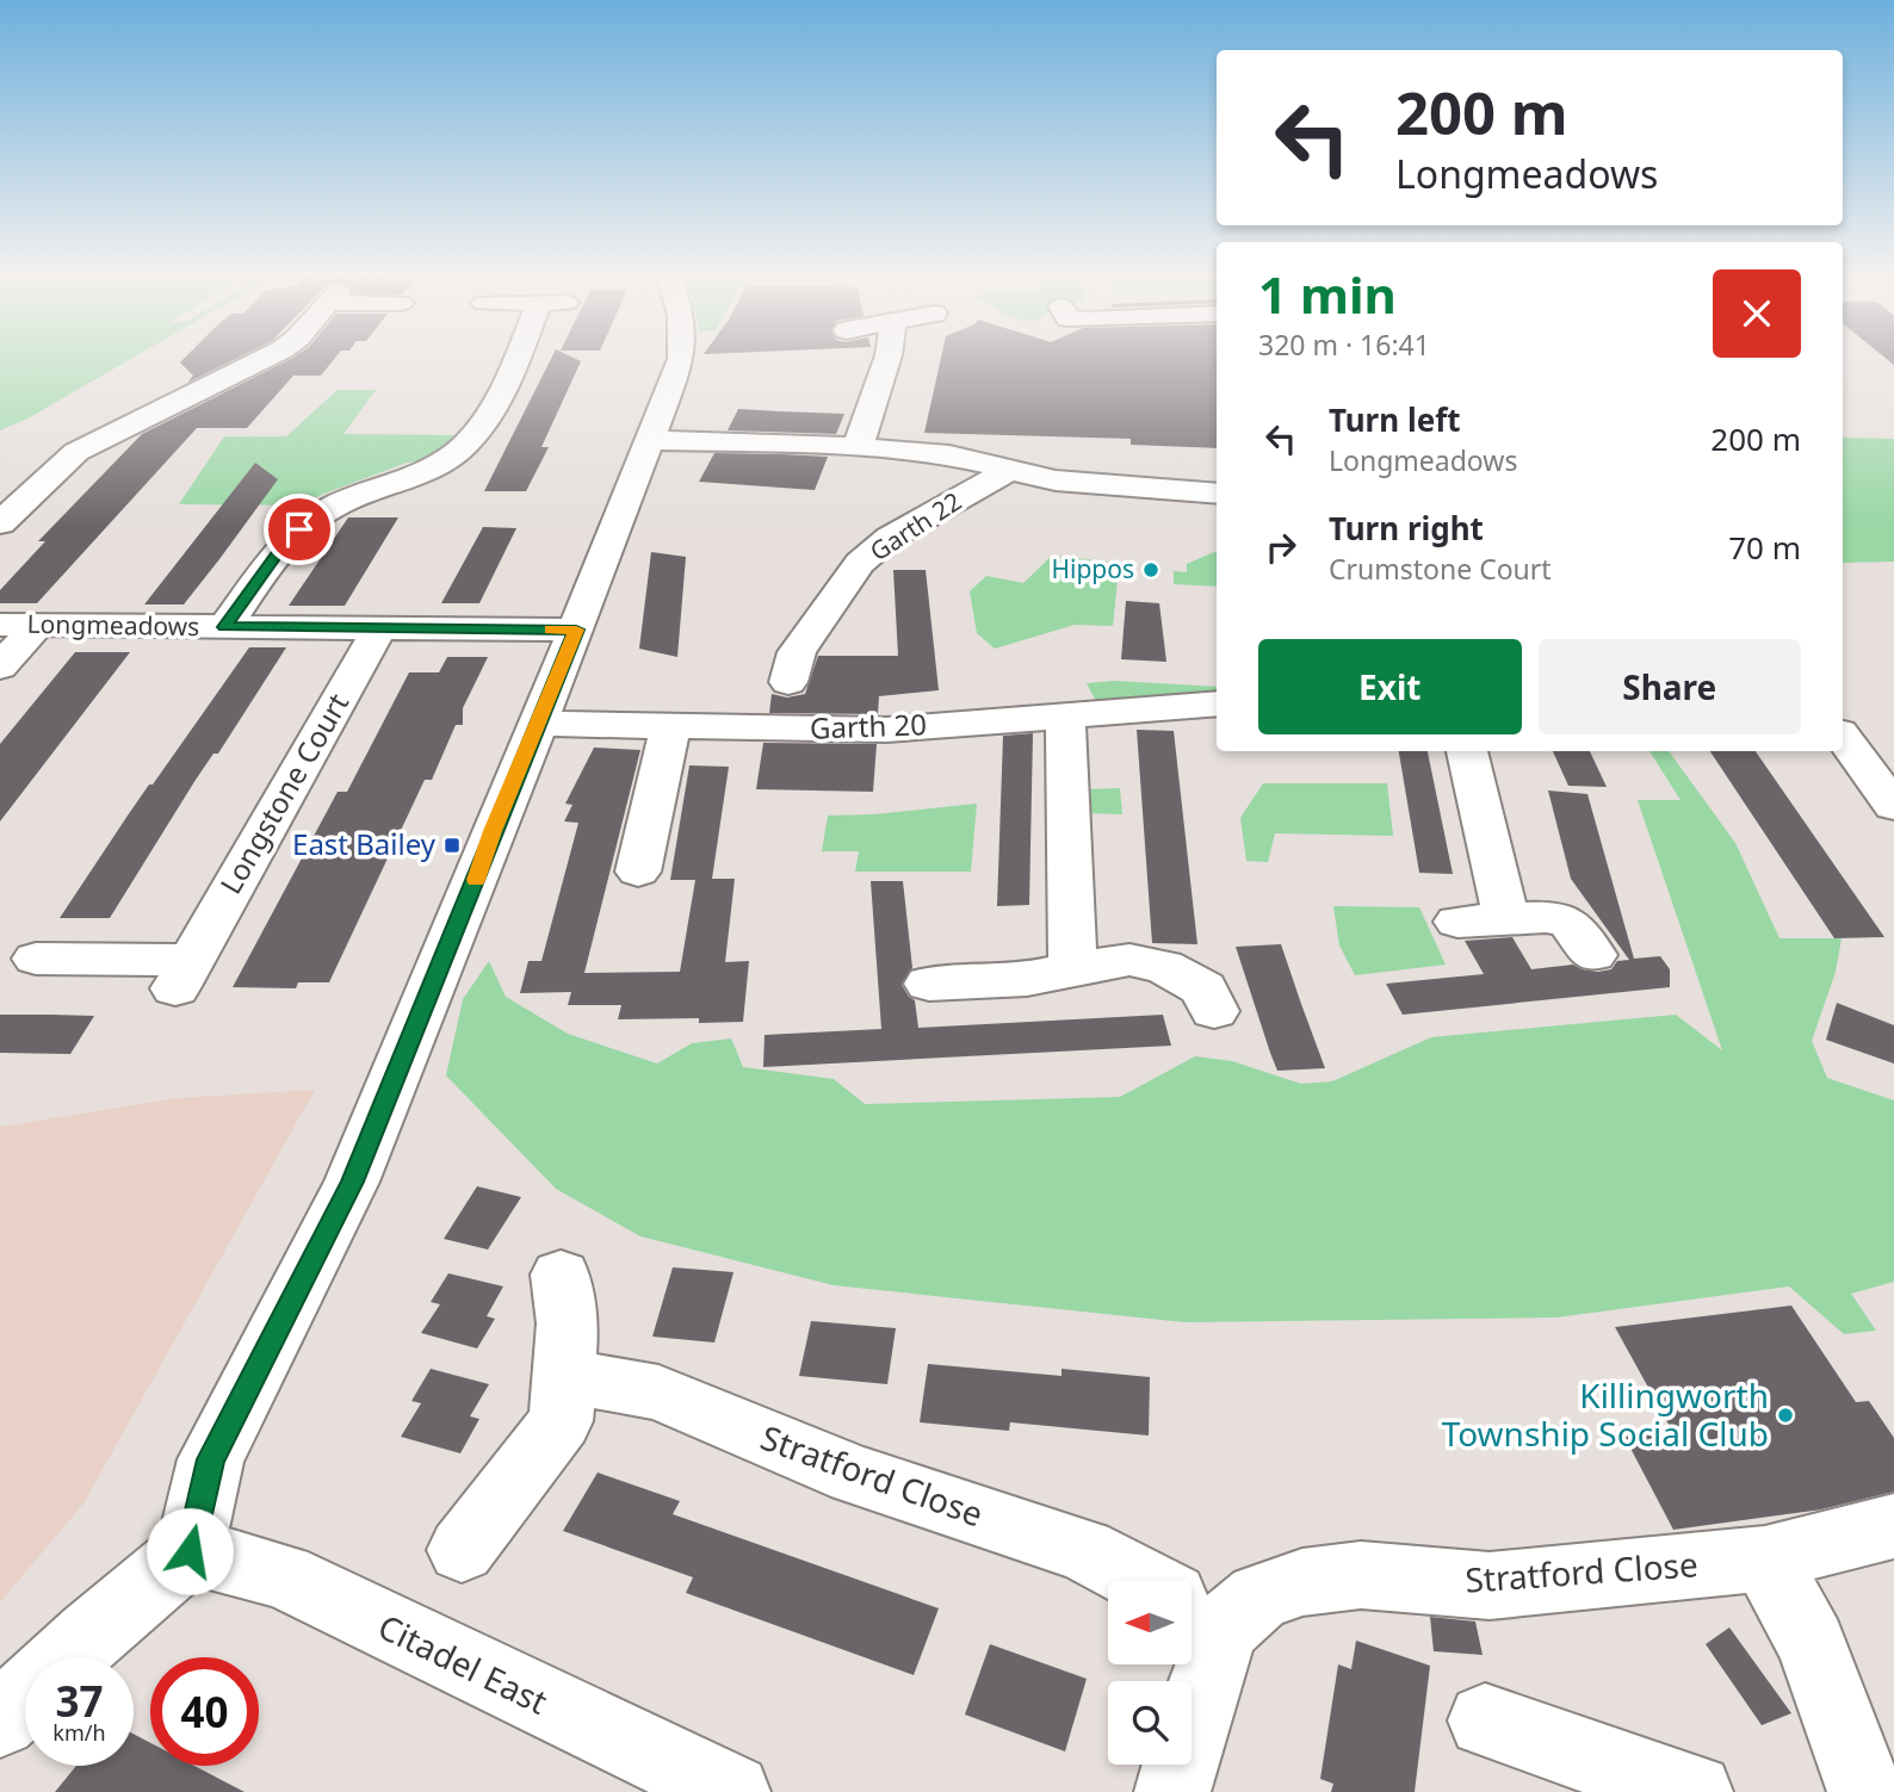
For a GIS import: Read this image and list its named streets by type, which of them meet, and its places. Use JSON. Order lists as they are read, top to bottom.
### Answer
{
  "streets": {
    "street": [
      "Garth 22",
      "Longmeadows",
      "Garth 20",
      "Longstone Court",
      "Stratford Close",
      "Citadel East"
    ]
  },
  "crossings": [
    ["Longmeadows", "Longstone Court"]
  ],
  "places": {
    "other": ["Hippos", "Killingworth Township Social Club"],
    "transit": ["East Bailey"]
  },
  "north": "left",
  "page": {
    "turn": ["200 m", "Longmeadows"],
    "heading": ["1 min", "320 m · 16:41"],
    "list": [
      {
        "name": "Turn left",
        "note": "Longmeadows",
        "value": "200 m"
      },
      {
        "name": "Turn right",
        "note": "Crumstone Court",
        "value": "70 m"
      }
    ],
    "buttons": ["Exit", "Share"],
    "speed": "37 km/h",
    "limit": "40"
  }
}
